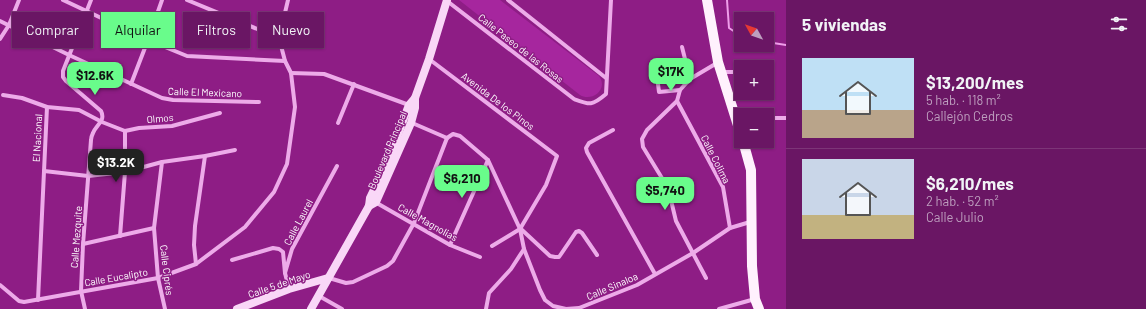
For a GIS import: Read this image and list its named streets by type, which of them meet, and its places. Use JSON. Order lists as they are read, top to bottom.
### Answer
{
  "streets": {
    "street": [
      "Calle Paseo de las Rosas",
      "Calle El Mexicano",
      "Avenida De los Pinos",
      "Olmos",
      "El Nacional",
      "Boulevard Principal",
      "Calle Colima",
      "Calle Laurel",
      "Calle Magnolias",
      "Calle Mezquite",
      "Calle Ciprés",
      "Calle Eucalipto",
      "Calle 5 de Mayo",
      "Calle Sinaloa"
    ]
  },
  "crossings": [
    ["Calle Paseo de las Rosas", "Boulevard Principal"],
    ["Avenida De los Pinos", "Boulevard Principal"],
    ["Avenida De los Pinos", "Calle Sinaloa"],
    ["El Nacional", "Calle Mezquite"],
    ["El Nacional", "Calle Eucalipto"],
    ["Boulevard Principal", "Calle Magnolias"],
    ["Boulevard Principal", "Calle 5 de Mayo"],
    ["Calle Colima", "Calle Sinaloa"],
    ["Calle Mezquite", "Calle Eucalipto"],
    ["Calle Ciprés", "Calle Eucalipto"]
  ],
  "north": "top left",
  "page": {
    "heading": "5 viviendas",
    "map_buttons": ["+", "−"],
    "chip": [
      "Comprar",
      "Alquilar",
      "Filtros",
      "Nuevo"
    ],
    "list": [
      {
        "name": "$13,200/mes",
        "note": "5 hab. · 118 m² · Callejón Cedros"
      },
      {
        "name": "$6,210/mes",
        "note": "2 hab. · 52 m² · Calle Julio"
      }
    ],
    "price": [
      "$17K",
      "$12.6K",
      "$13.2K",
      "$6,210",
      "$5,740"
    ]
  }
}
